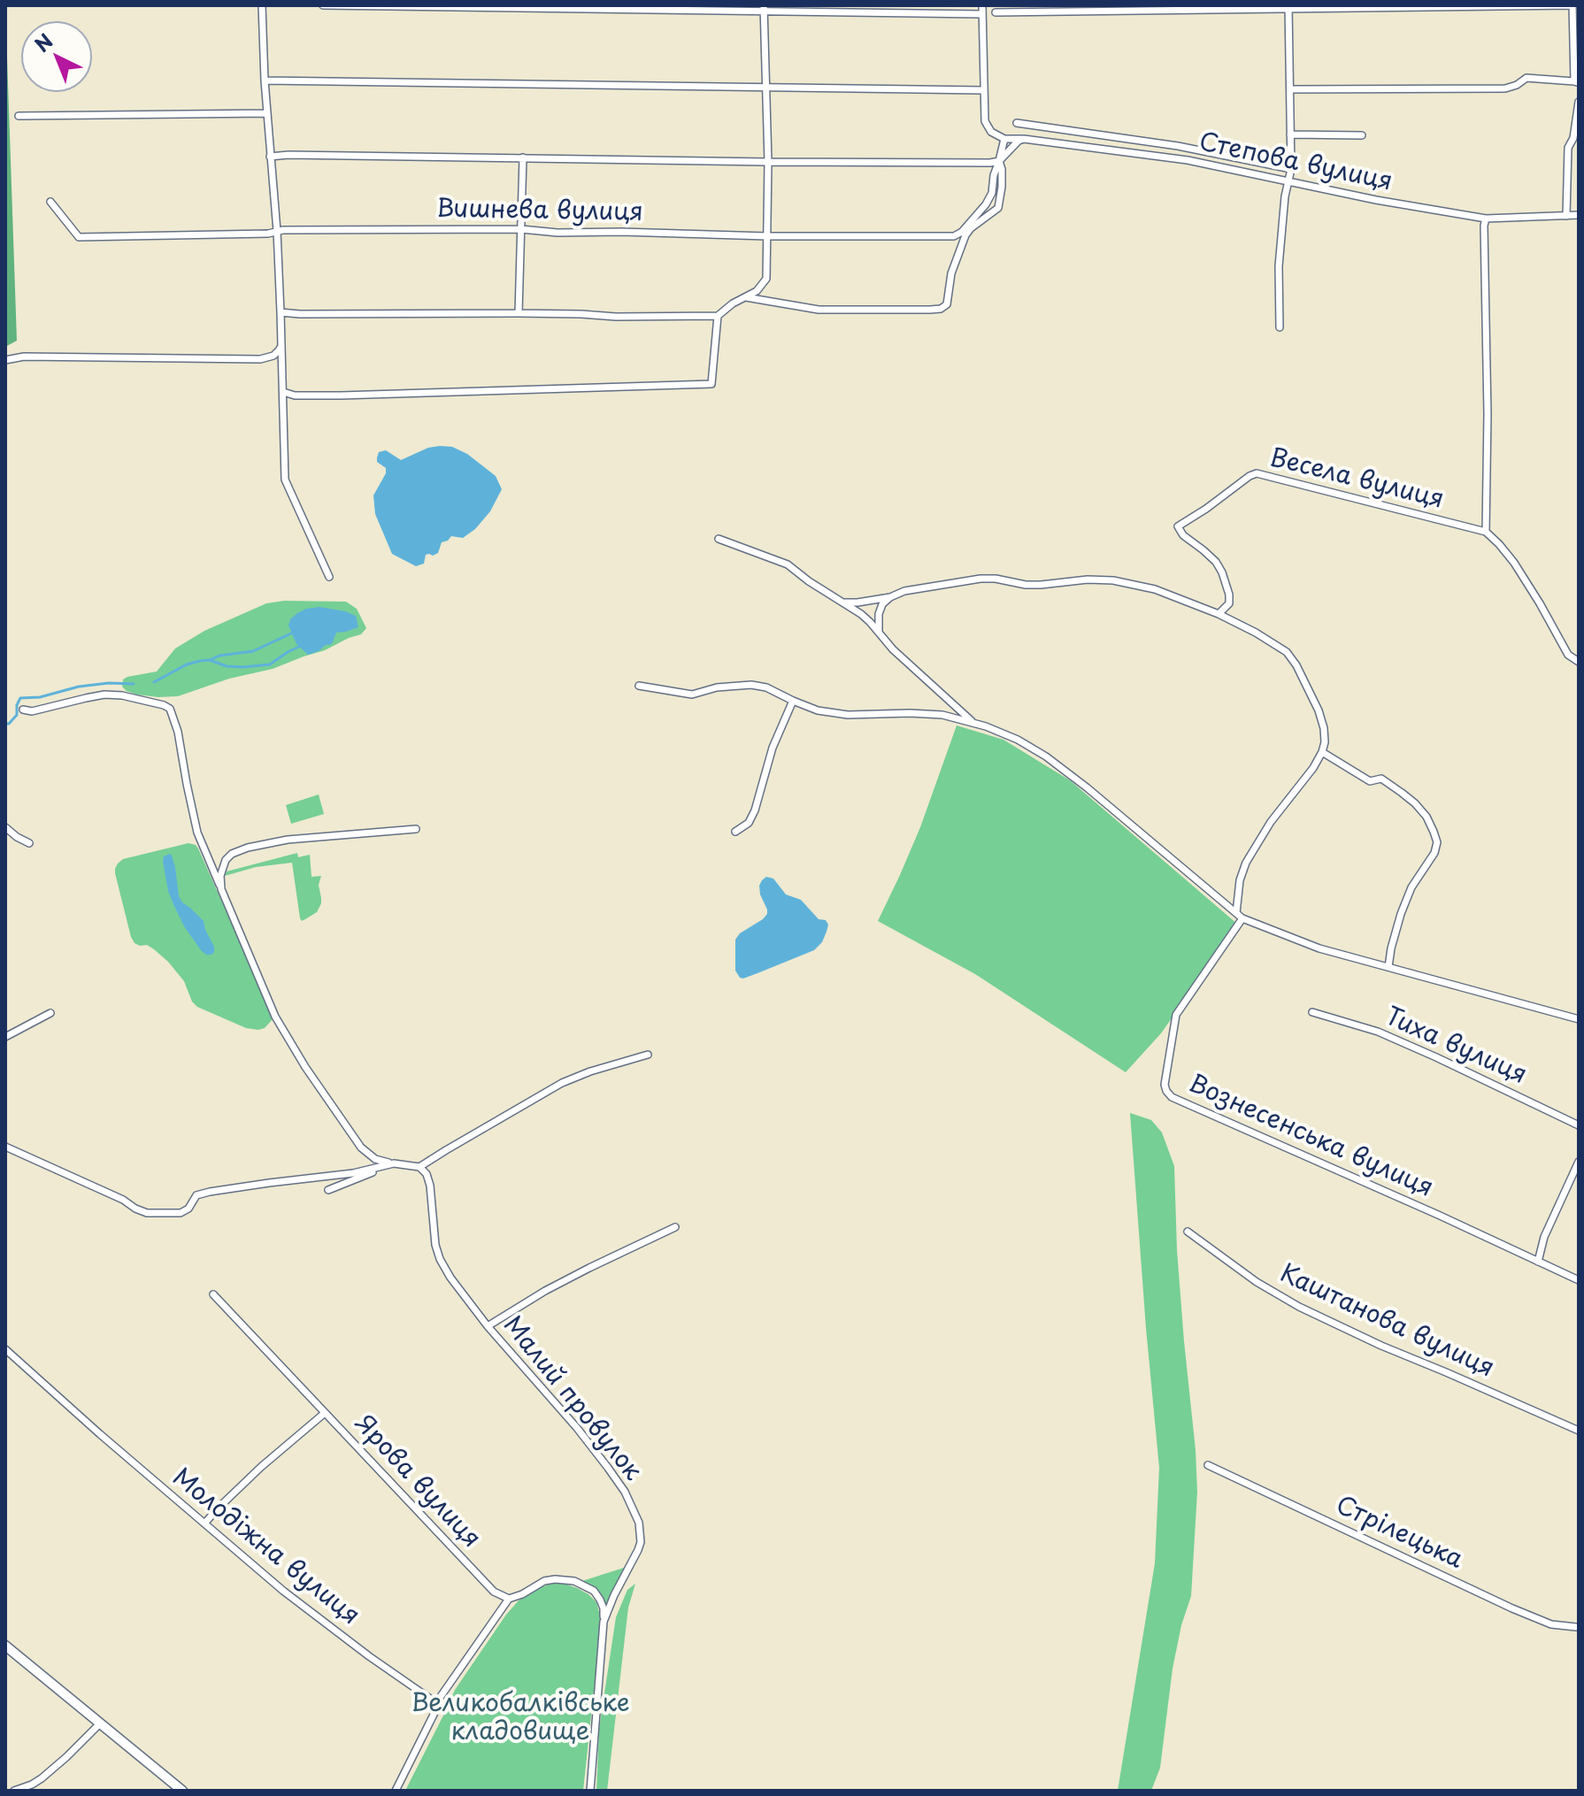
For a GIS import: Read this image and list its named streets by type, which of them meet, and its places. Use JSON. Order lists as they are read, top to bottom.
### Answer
{
  "streets": {
    "street": [
      "Степова вулиця",
      "Вишнева вулиця",
      "Весела вулиця",
      "Тиха вулиця",
      "Вознесенська вулиця",
      "Каштанова вулиця",
      "Малий провулок",
      "Ярова вулиця",
      "Стрілецька",
      "Молодіжна вулиця"
    ]
  },
  "crossings": [
    ["Степова вулиця", "Вишнева вулиця"]
  ],
  "parks": ["Великобалківське кладовище"],
  "north": "top left"
}
